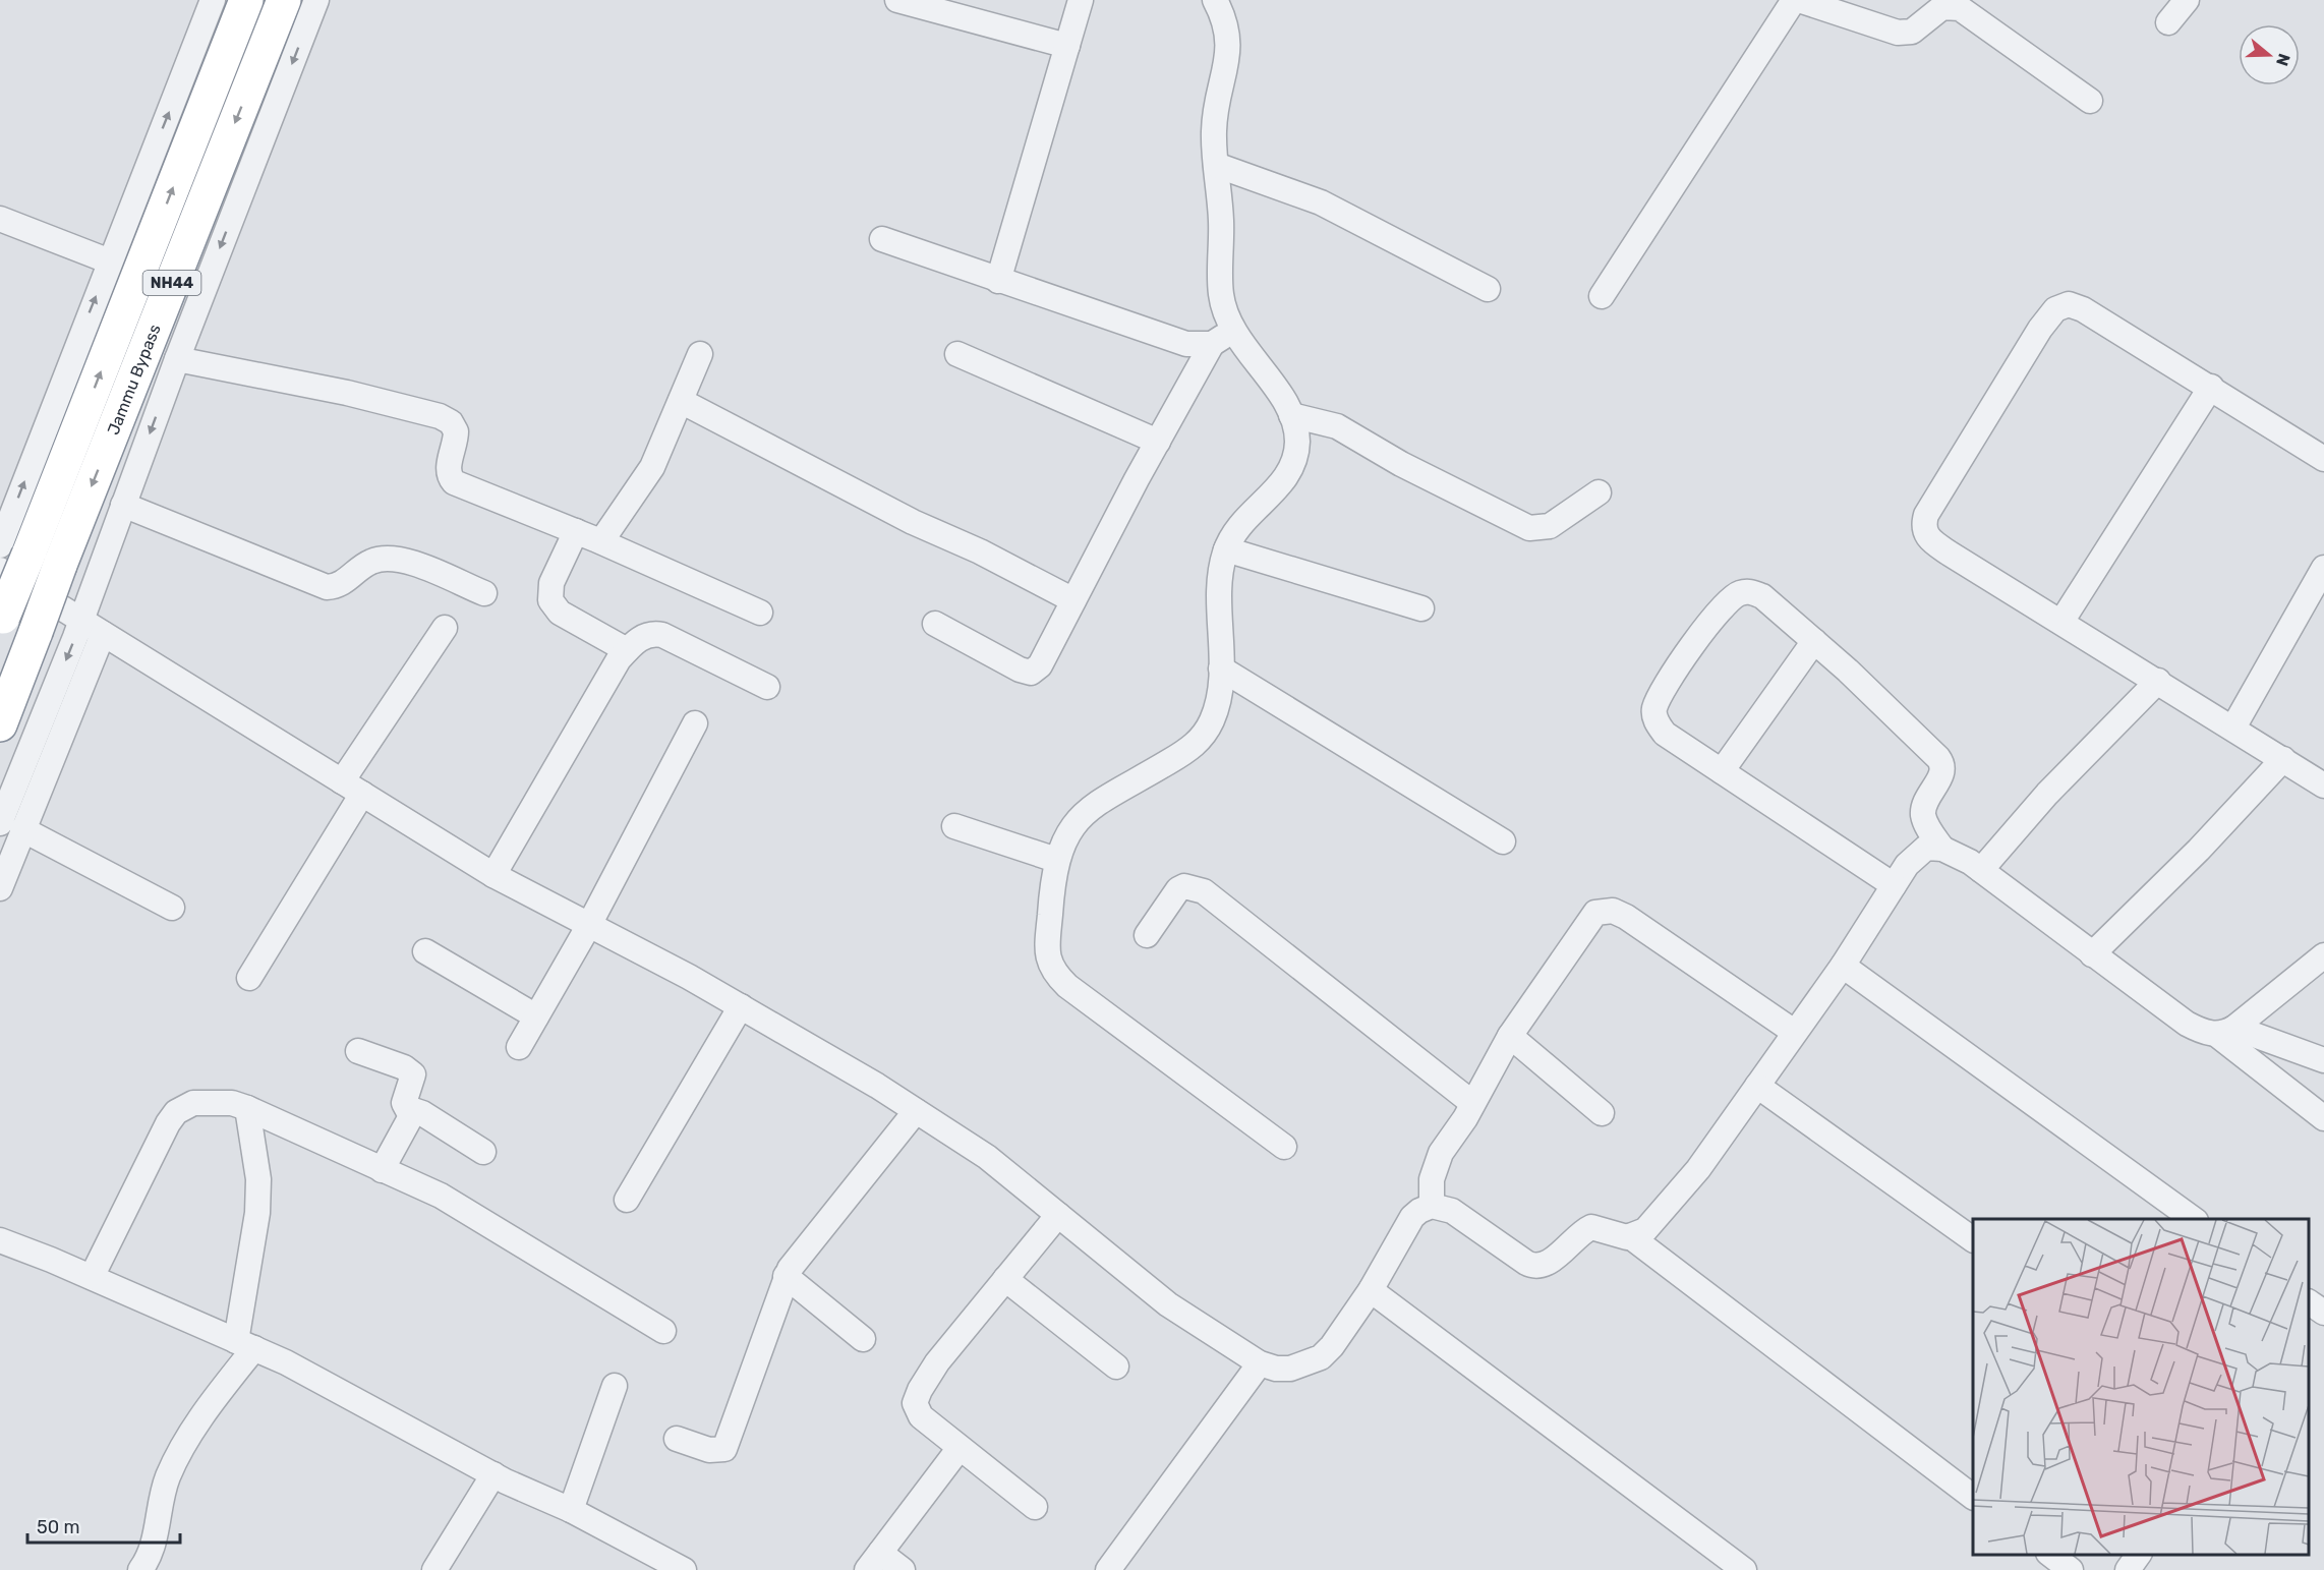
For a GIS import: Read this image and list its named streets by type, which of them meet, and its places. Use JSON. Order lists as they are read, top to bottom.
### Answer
{
  "streets": {
    "highway": ["NH44", "Jammu Bypass"]
  },
  "scale_bar": "50 m",
  "north": "right"
}
